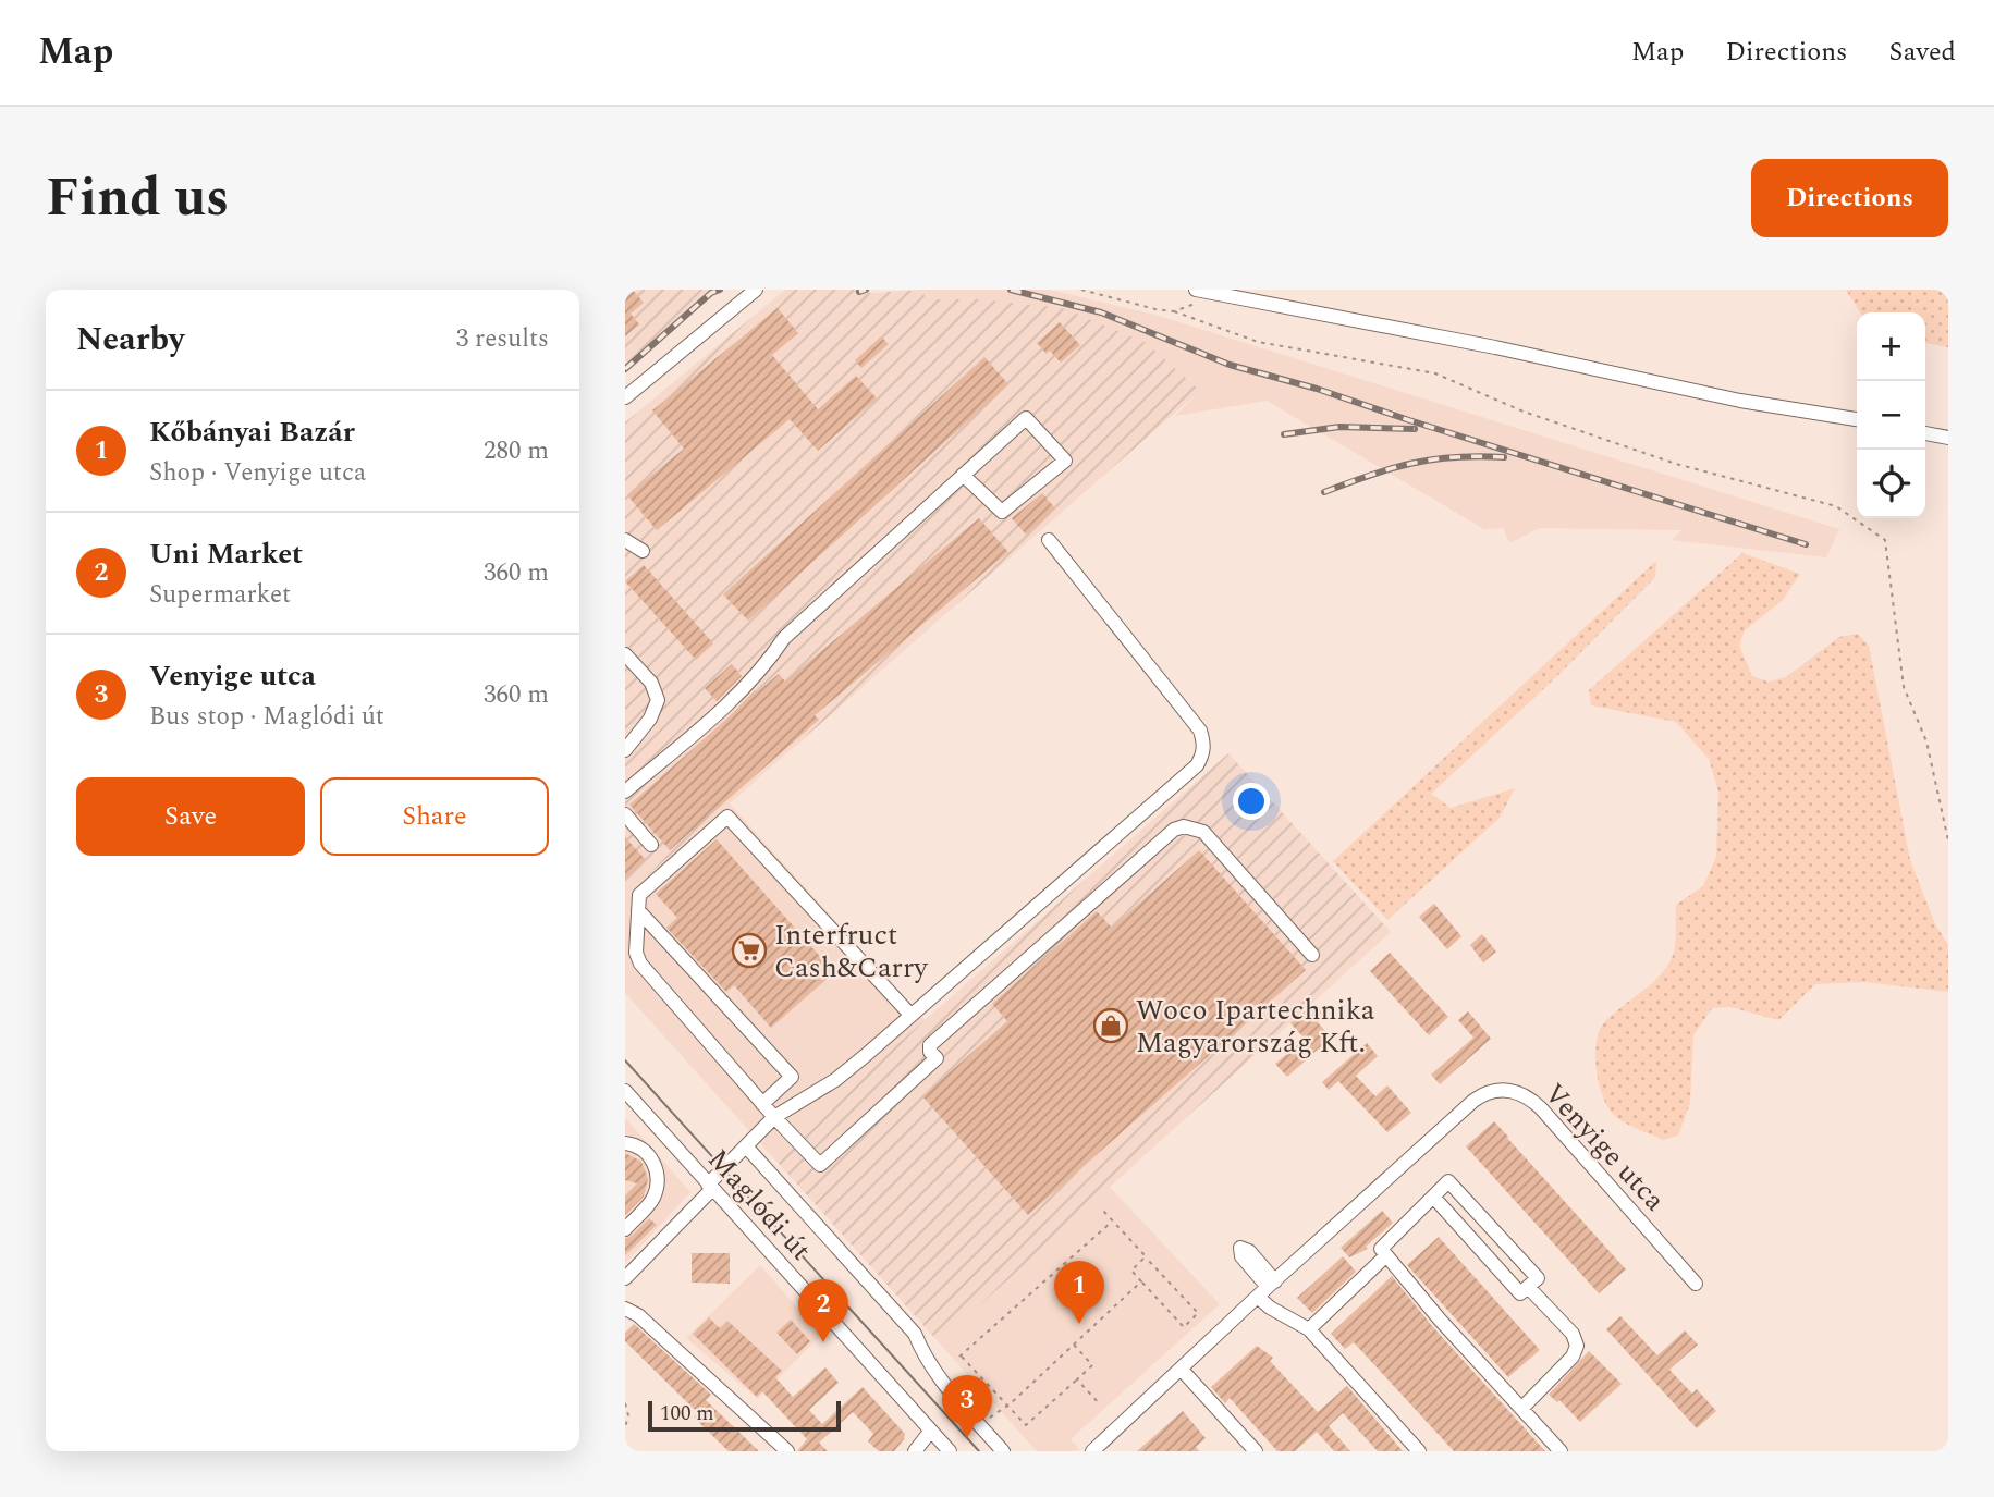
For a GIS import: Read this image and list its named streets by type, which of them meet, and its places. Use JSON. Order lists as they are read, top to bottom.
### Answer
{
  "streets": {
    "street": ["Venyige utca", "Maglódi út"]
  },
  "places": {
    "supermarket": ["Interfruct Cash&Carry"],
    "shop": ["Woco Ipartechnika Magyarország Kft."]
  },
  "scale_bar": "100 m",
  "page": {
    "header": "Map",
    "nav": ["Map", "Directions", "Saved"],
    "title": "Find us",
    "buttons": [
      "Directions",
      ["Save", "Share"]
    ],
    "heading": ["Nearby", "3 results"],
    "map_buttons": ["+", "−"],
    "list": [
      {
        "mark": "1",
        "name": "Kőbányai Bazár",
        "note": "Shop · Venyige utca",
        "value": "280 m"
      },
      {
        "mark": "2",
        "name": "Uni Market",
        "note": "Supermarket",
        "value": "360 m"
      },
      {
        "mark": "3",
        "name": "Venyige utca",
        "note": "Bus stop · Maglódi út",
        "value": "360 m"
      }
    ],
    "pins": ["1", "2", "3"],
    "scale": "100 m"
  }
}
